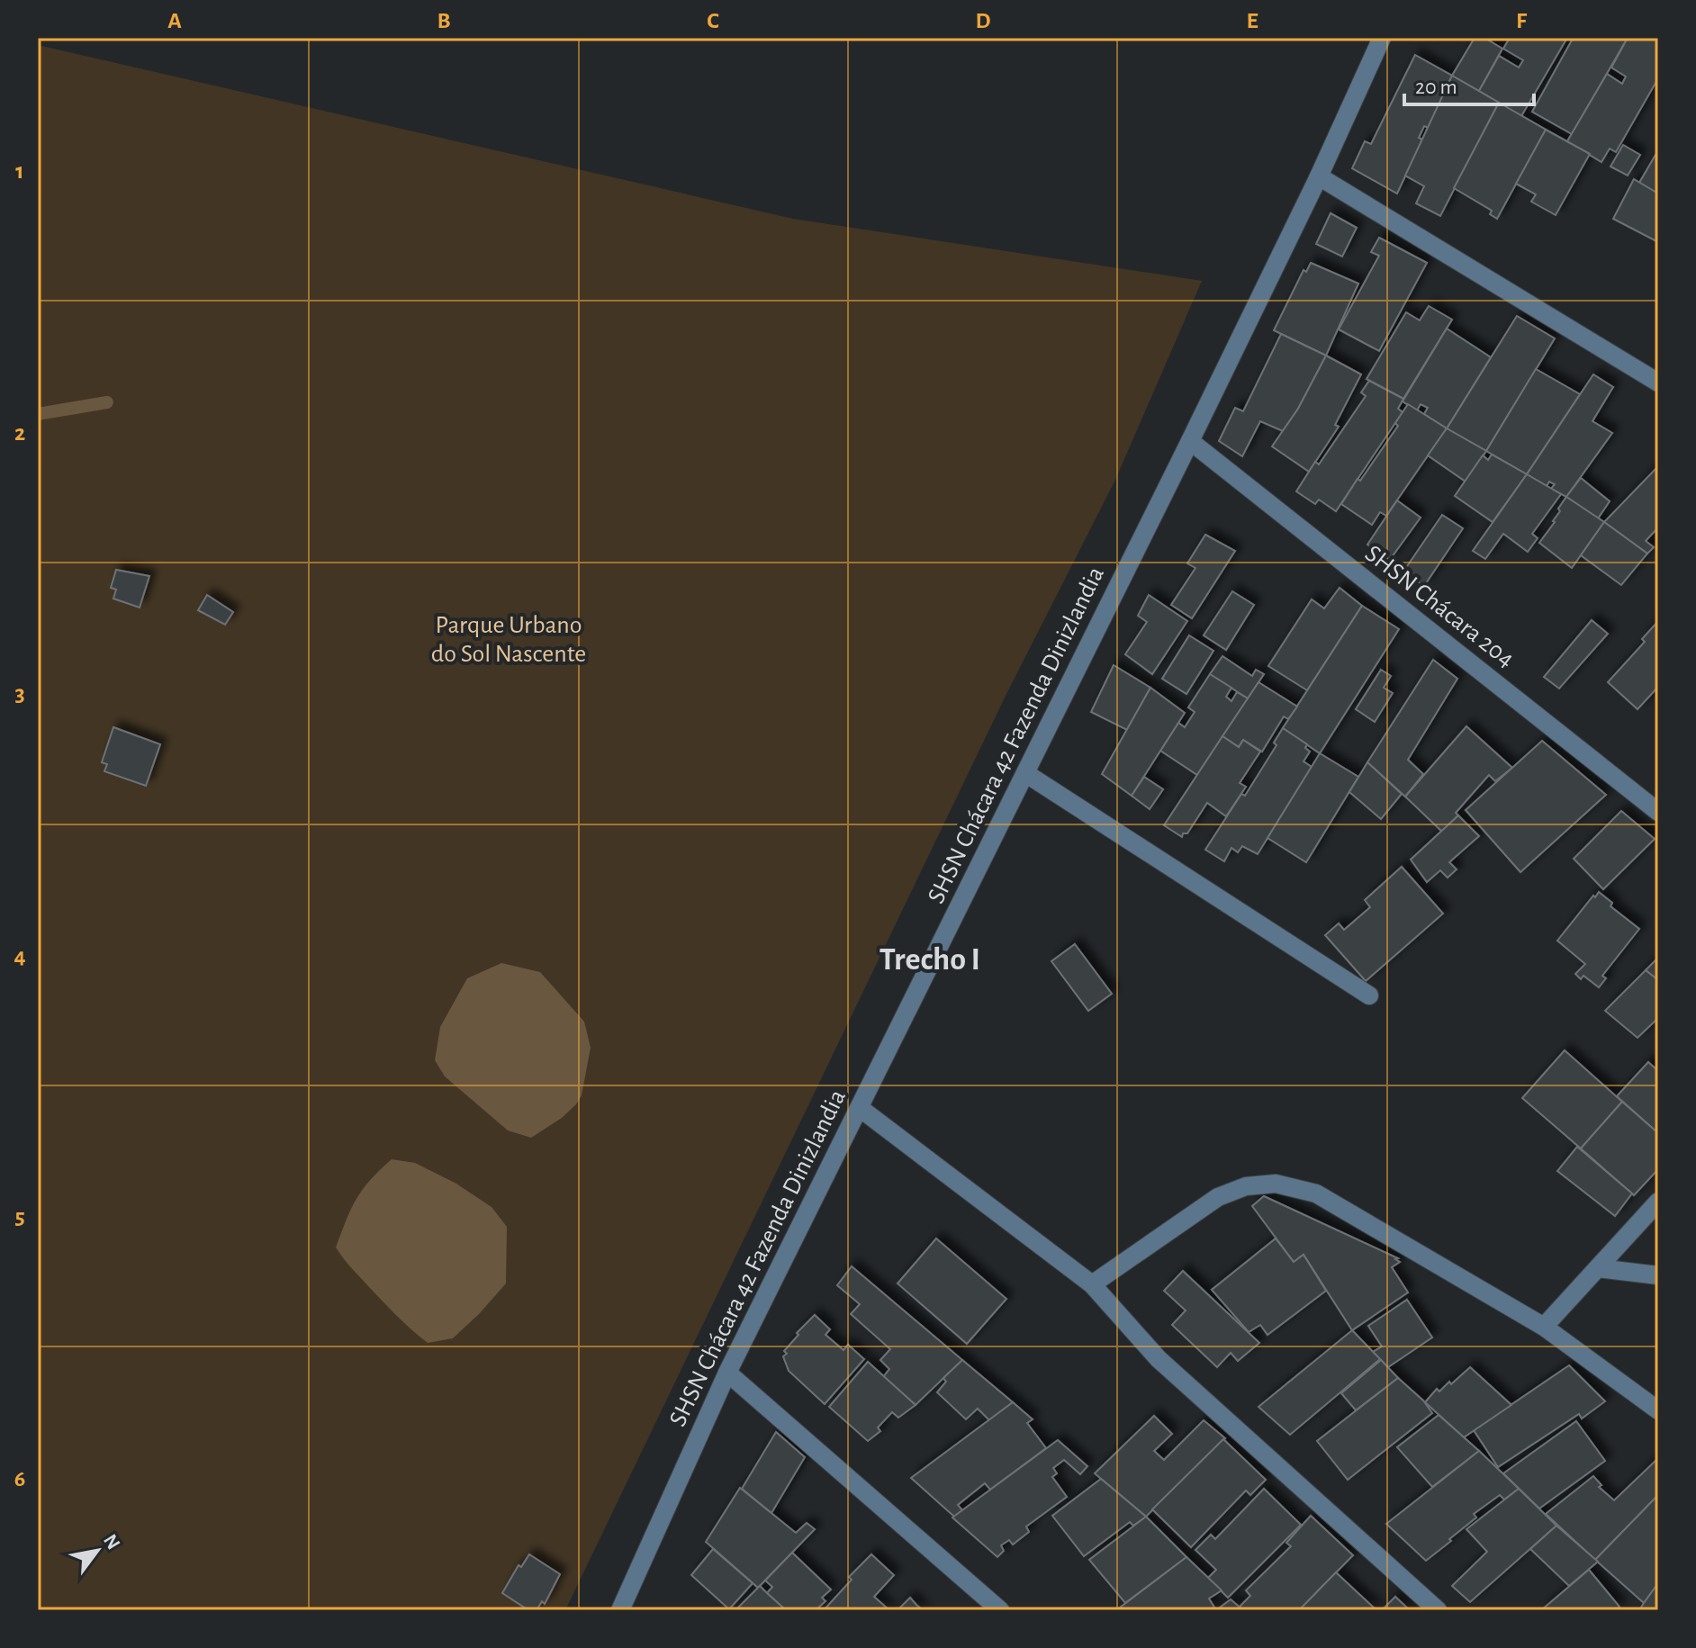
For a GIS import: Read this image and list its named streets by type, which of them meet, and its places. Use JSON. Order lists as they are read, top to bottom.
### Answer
{
  "streets": {
    "street": ["SHSN Chácara 204", "SHSN Chácara 42 Fazenda Dinizlandia"]
  },
  "crossings": [
    ["SHSN Chácara 204", "SHSN Chácara 42 Fazenda Dinizlandia"]
  ],
  "districts": ["Trecho I"],
  "parks": ["Parque Urbano do Sol Nascente"],
  "scale_bar": "20 m",
  "north": "top right",
  "grid": {
    "columns": [
      "A",
      "B",
      "C",
      "D",
      "E",
      "F"
    ],
    "rows": [
      "1",
      "2",
      "3",
      "4",
      "5",
      "6"
    ]
  }
}
